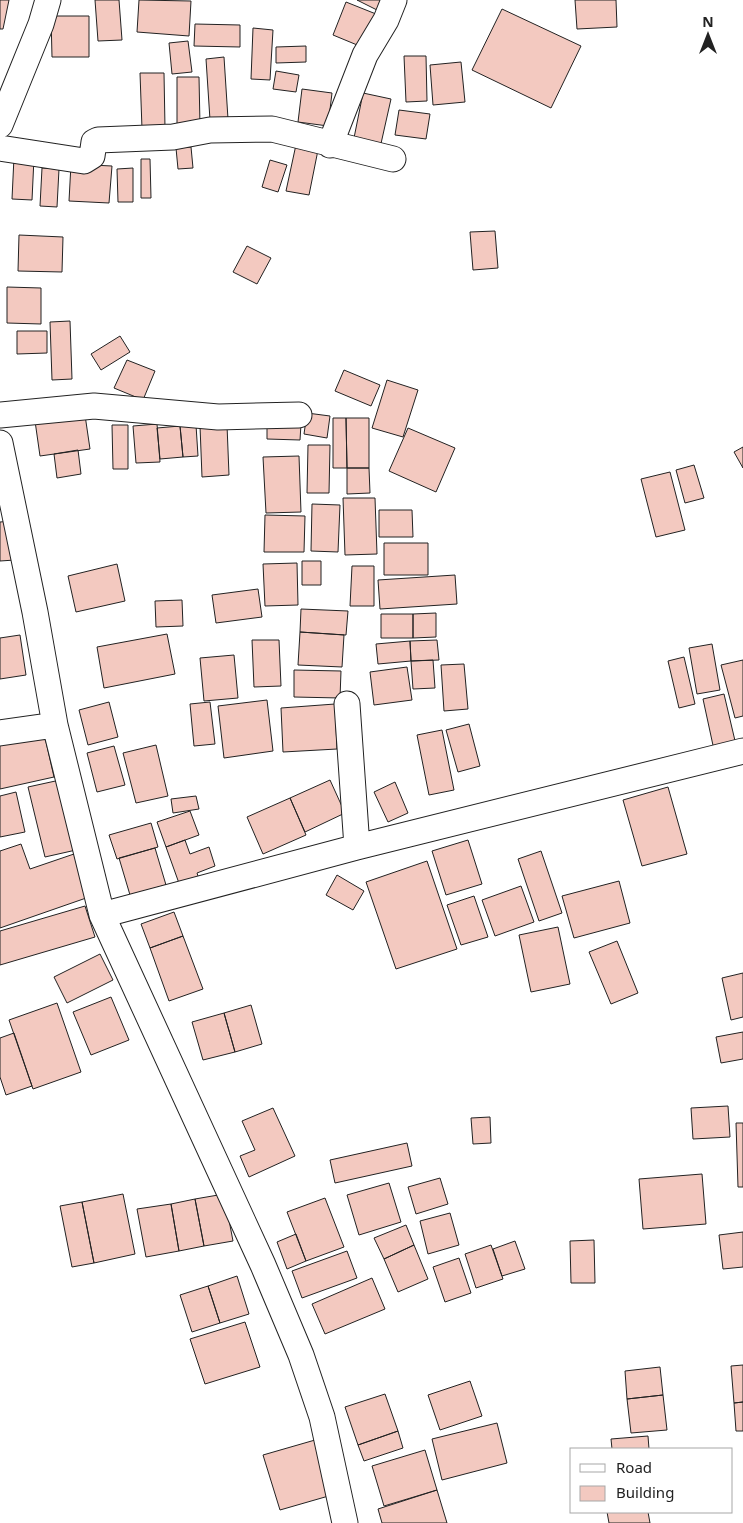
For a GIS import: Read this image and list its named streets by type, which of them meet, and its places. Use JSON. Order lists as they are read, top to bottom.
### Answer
{
  "legend": ["Road", "Building"],
  "north": "top"
}
